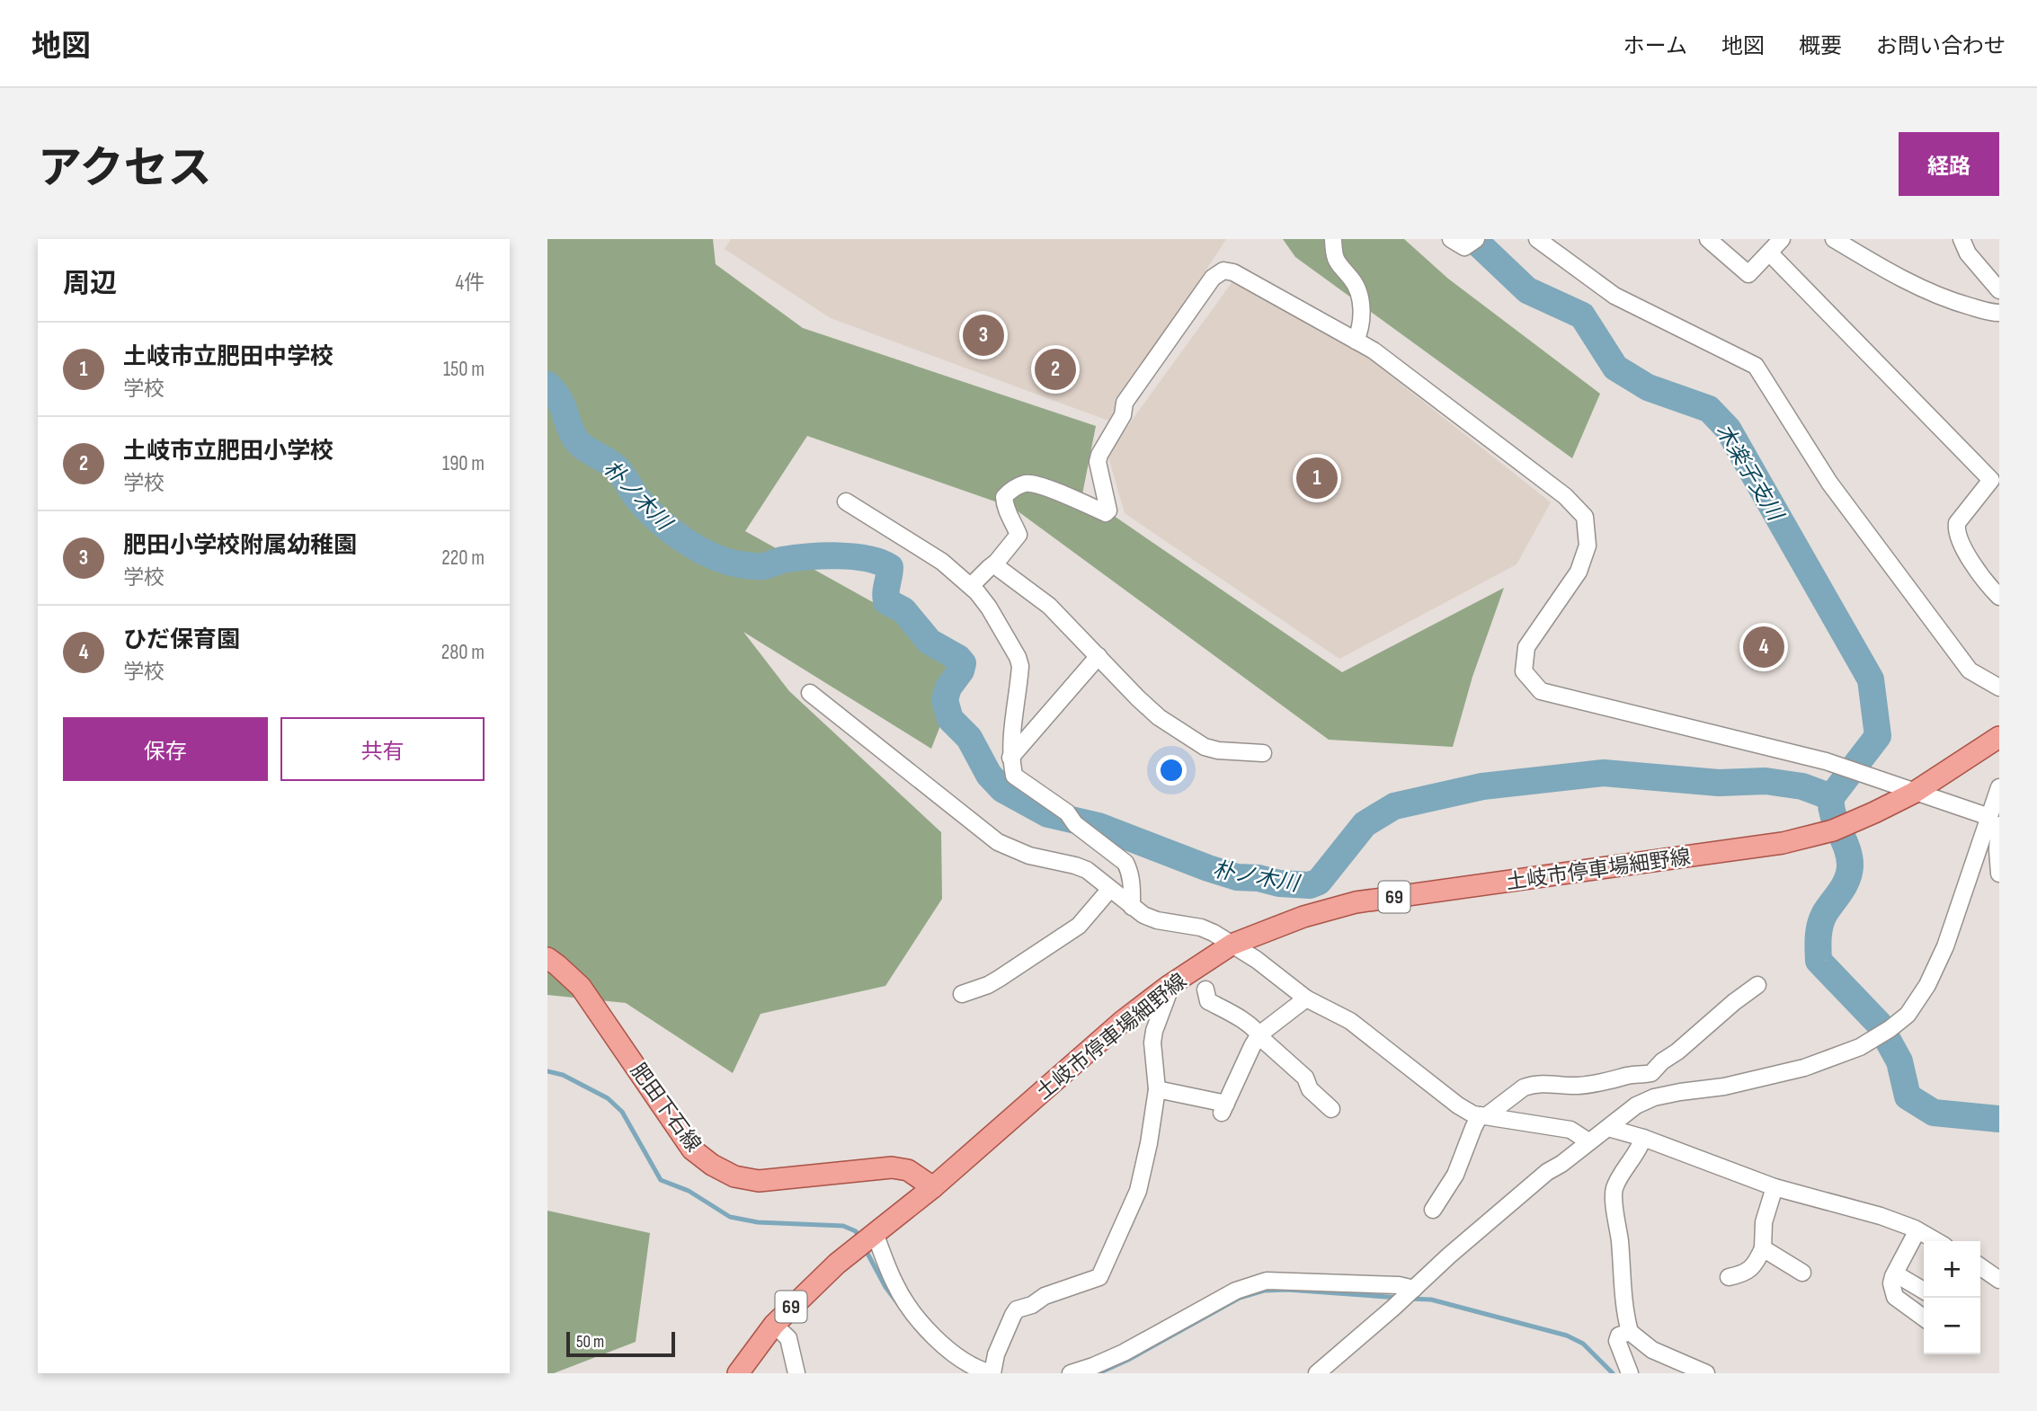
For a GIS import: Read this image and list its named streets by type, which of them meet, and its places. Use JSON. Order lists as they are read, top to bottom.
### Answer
{
  "streets": {
    "main road": ["土岐市停車場細野線", "69", "肥田下石線"]
  },
  "crossings": [
    ["土岐市停車場細野線", "肥田下石線"]
  ],
  "water": ["木楽子支川", "朴ノ木川"],
  "scale_bar": "50 m",
  "page": {
    "header": "地図",
    "nav": [
      "ホーム",
      "地図",
      "概要",
      "お問い合わせ"
    ],
    "title": "アクセス",
    "buttons": [
      "経路",
      ["保存", "共有"]
    ],
    "heading": ["周辺", "4件"],
    "pins": [
      "3",
      "2",
      "1",
      "4"
    ],
    "list": [
      {
        "mark": "1",
        "name": "土岐市立肥田中学校",
        "note": "学校",
        "value": "150 m"
      },
      {
        "mark": "2",
        "name": "土岐市立肥田小学校",
        "note": "学校",
        "value": "190 m"
      },
      {
        "mark": "3",
        "name": "肥田小学校附属幼稚園",
        "note": "学校",
        "value": "220 m"
      },
      {
        "mark": "4",
        "name": "ひだ保育園",
        "note": "学校",
        "value": "280 m"
      }
    ],
    "map_buttons": ["+", "−"],
    "scale": "50 m"
  }
}
